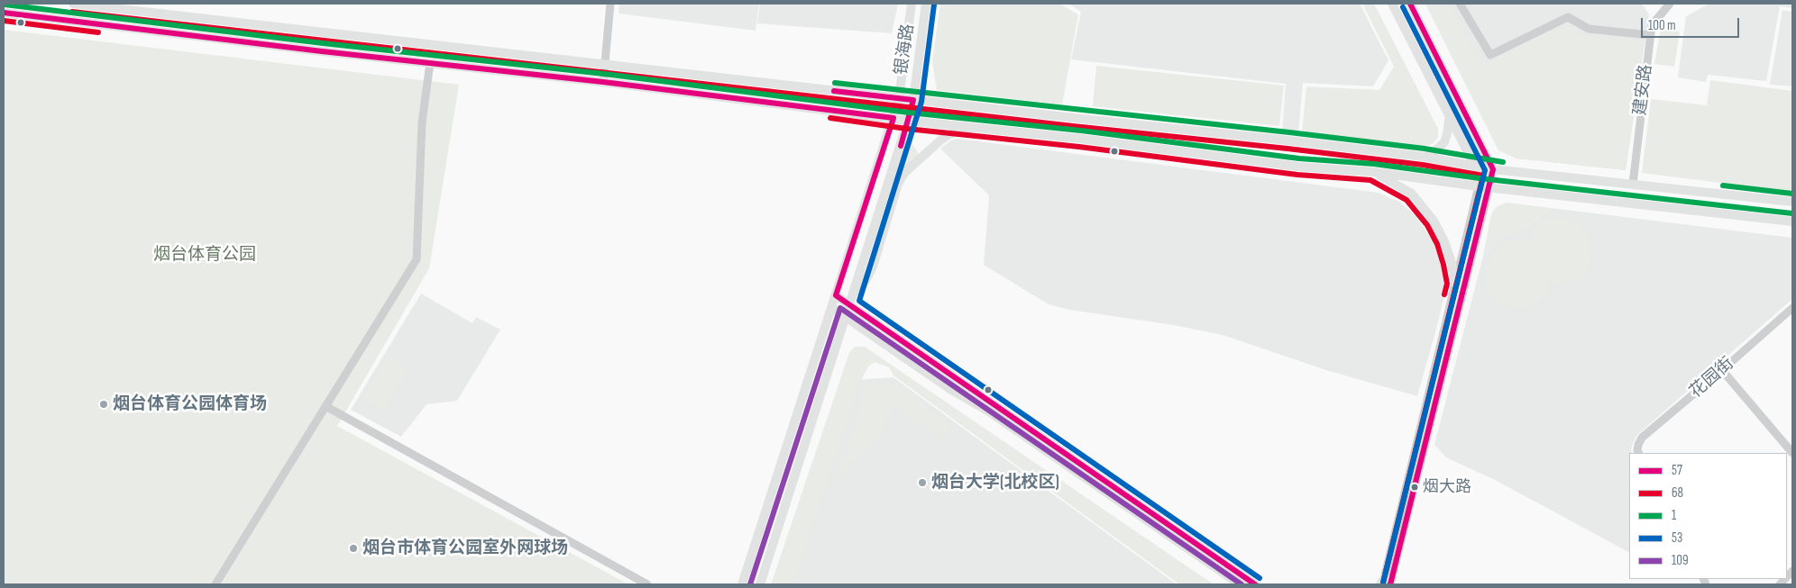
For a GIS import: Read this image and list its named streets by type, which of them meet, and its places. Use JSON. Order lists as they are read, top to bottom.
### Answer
{
  "streets": {
    "main road": ["银海路"],
    "street": ["建安路", "花园街"]
  },
  "parks": ["烟台体育公园"],
  "places": [
    "烟台体育公园体育场",
    "烟台大学(北校区)",
    "烟大路",
    "烟台市体育公园室外网球场"
  ],
  "lines": [
    "transit line 57",
    "transit line 1",
    "transit line 53",
    "transit line 68",
    "transit line 109"
  ],
  "legend": [
    "57",
    "68",
    "1",
    "53",
    "109"
  ],
  "scale_bar": "100 m"
}
